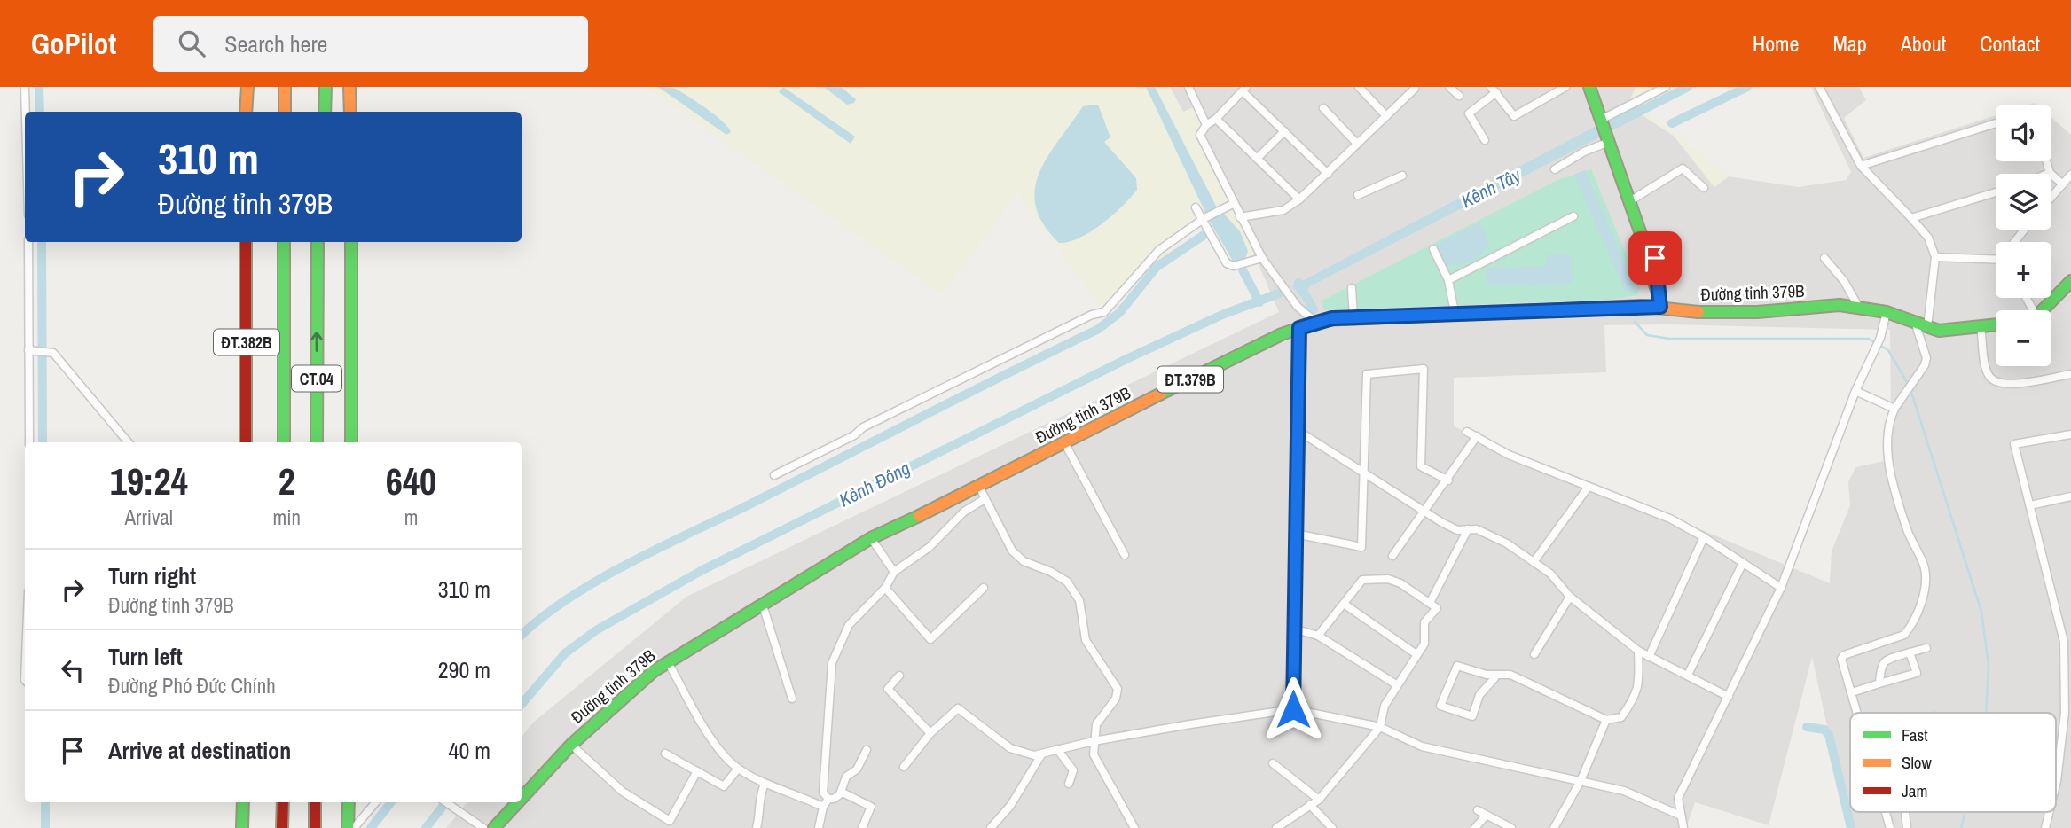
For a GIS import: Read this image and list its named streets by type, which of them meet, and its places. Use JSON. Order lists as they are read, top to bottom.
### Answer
{
  "streets": {
    "main road": [
      "Đường tỉnh 379B",
      "ĐT.382B",
      "CT.04",
      "ĐT.379B"
    ]
  },
  "water": ["Kênh Tây", "Kênh Đông"],
  "legend": ["Fast", "Slow", "Jam"],
  "page": {
    "header": "GoPilot",
    "search": "Search here",
    "nav": [
      "Home",
      "Map",
      "About",
      "Contact"
    ],
    "map_buttons": ["+", "−"],
    "turn": ["310 m", "Đường tỉnh 379B"],
    "eta": [
      "19:24",
      "Arrival",
      "2",
      "min",
      "640",
      "m"
    ],
    "list": [
      {
        "name": "Turn right",
        "note": "Đường tỉnh 379B",
        "value": "310 m"
      },
      {
        "name": "Turn left",
        "note": "Đường Phó Đức Chính",
        "value": "290 m"
      },
      {
        "name": "Arrive at destination",
        "value": "40 m"
      }
    ]
  }
}
